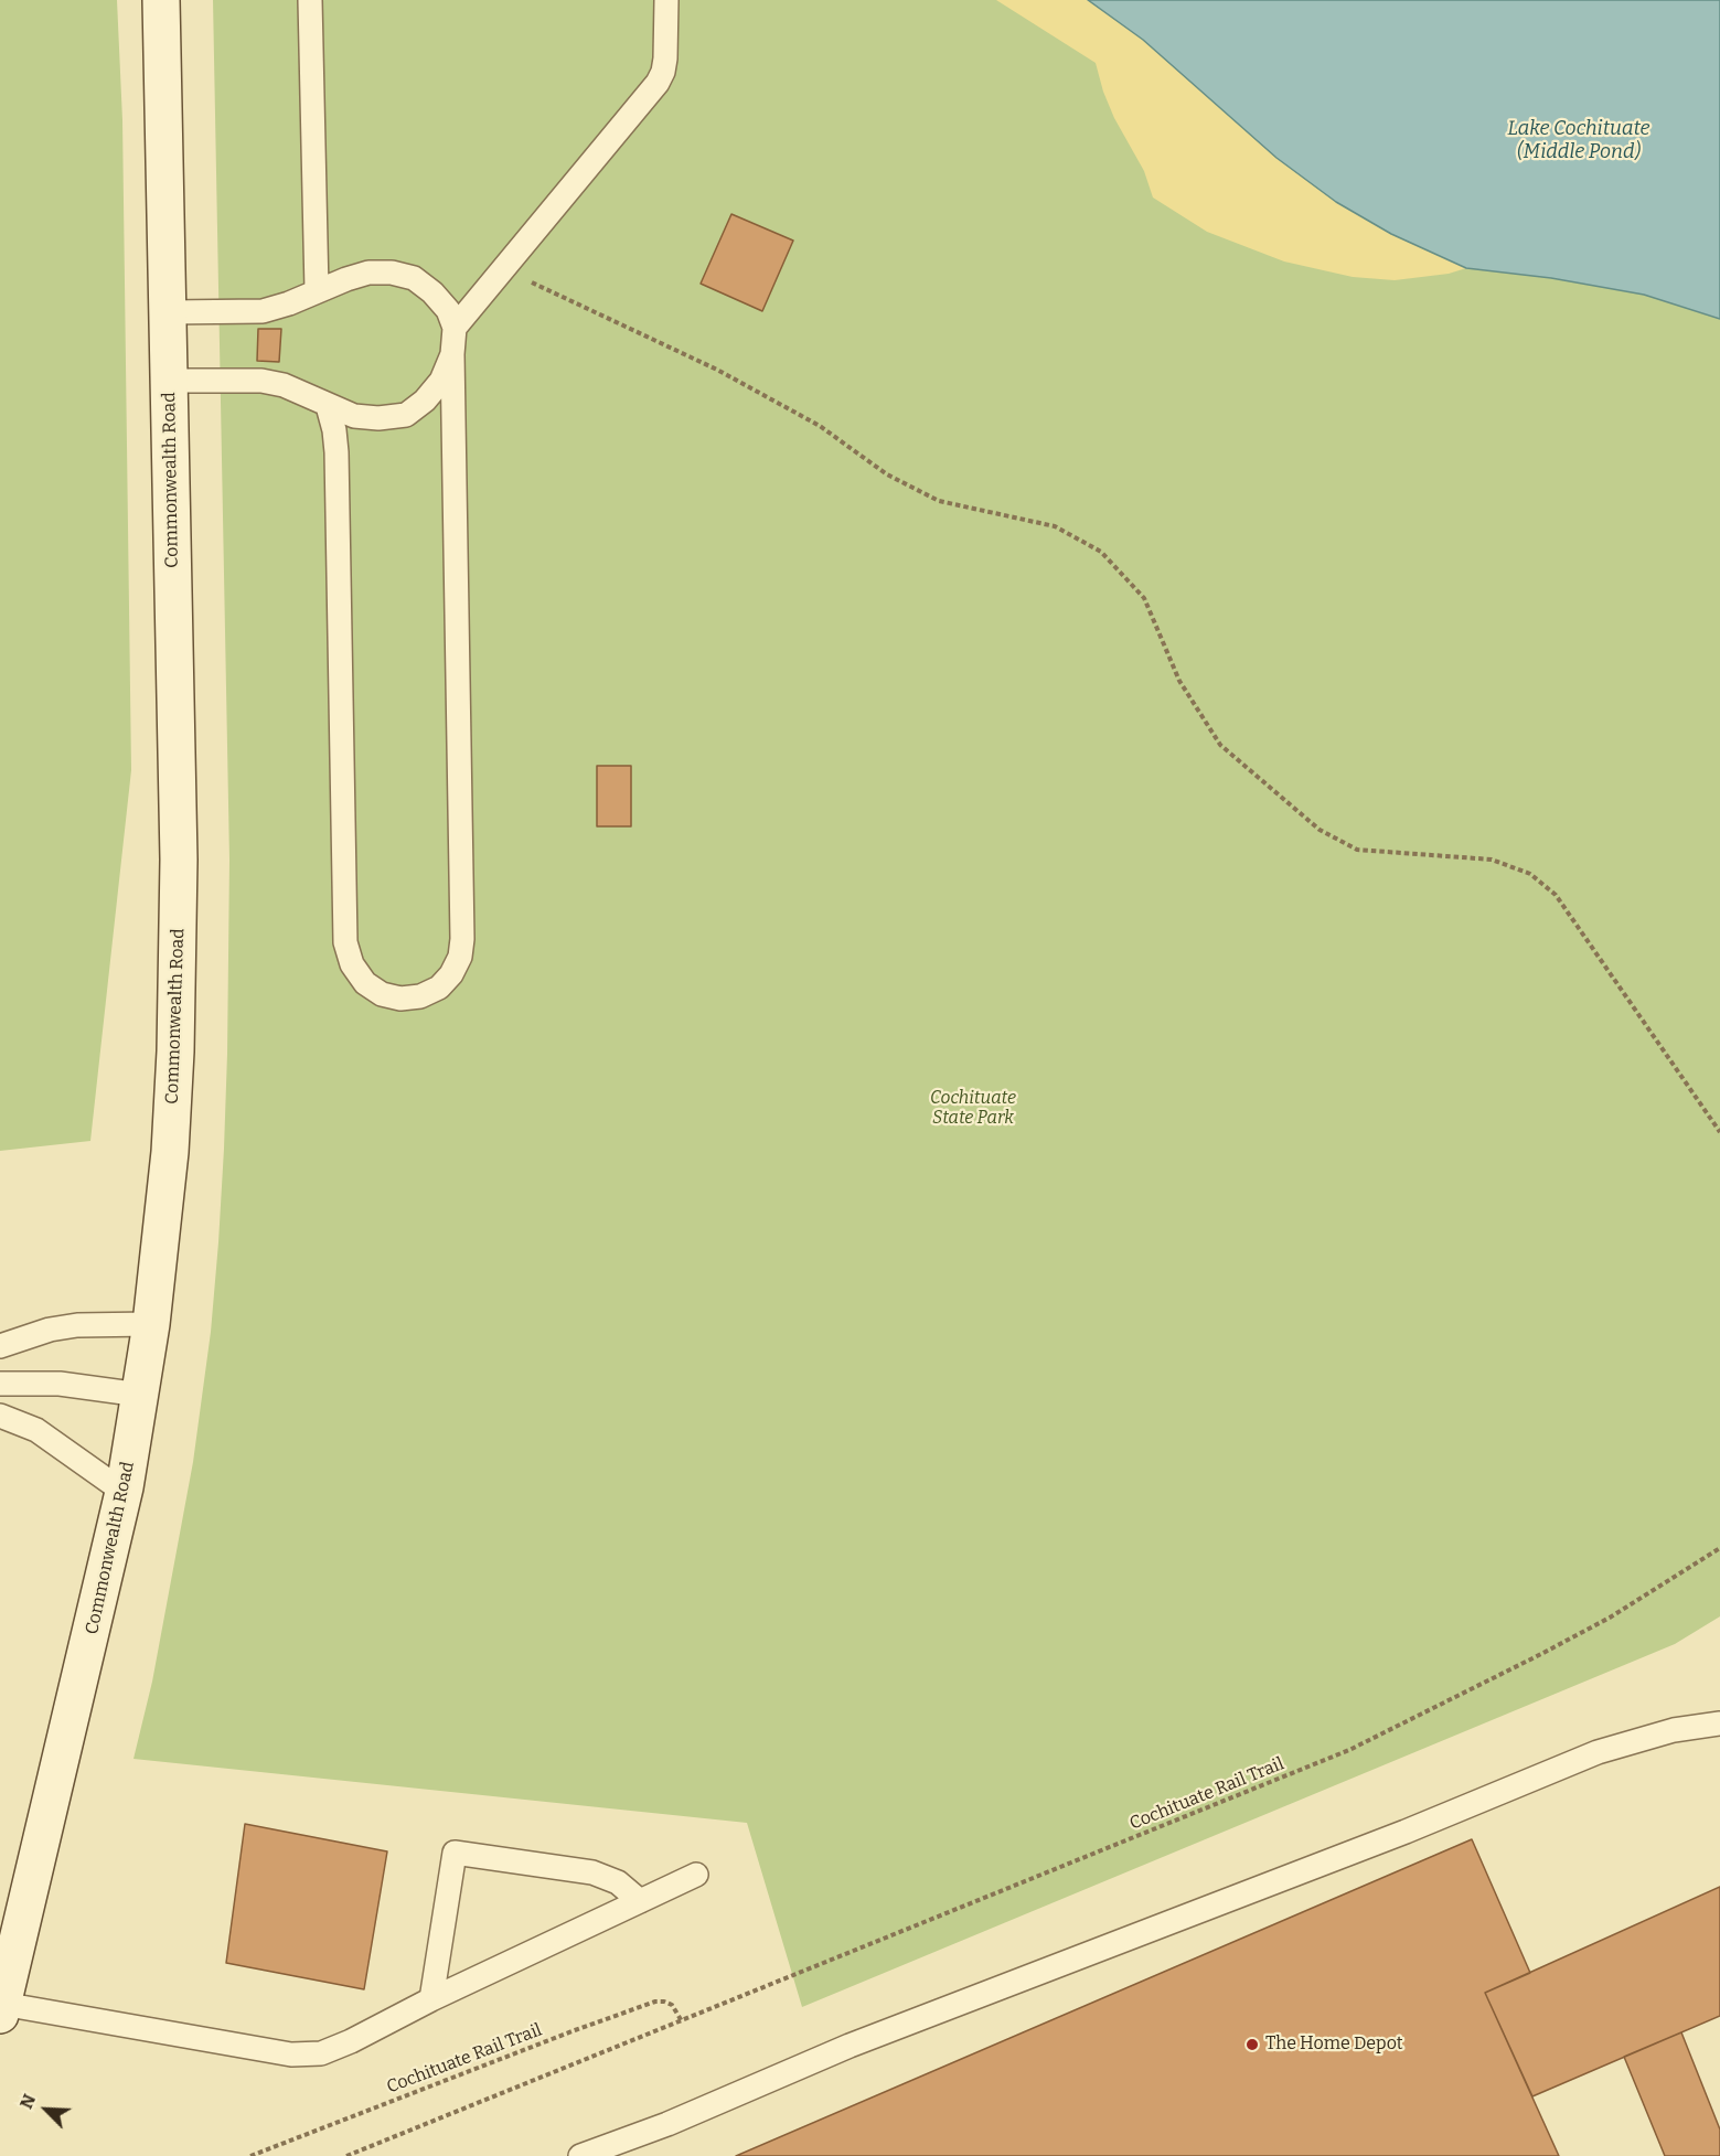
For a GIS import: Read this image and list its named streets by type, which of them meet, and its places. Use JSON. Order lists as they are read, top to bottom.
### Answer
{
  "streets": {
    "main road": ["Commonwealth Road"],
    "path": ["Cochituate Rail Trail"]
  },
  "water": ["Lake Cochituate (Middle Pond)"],
  "parks": ["Cochituate State Park"],
  "places": ["The Home Depot"],
  "north": "top left"
}
